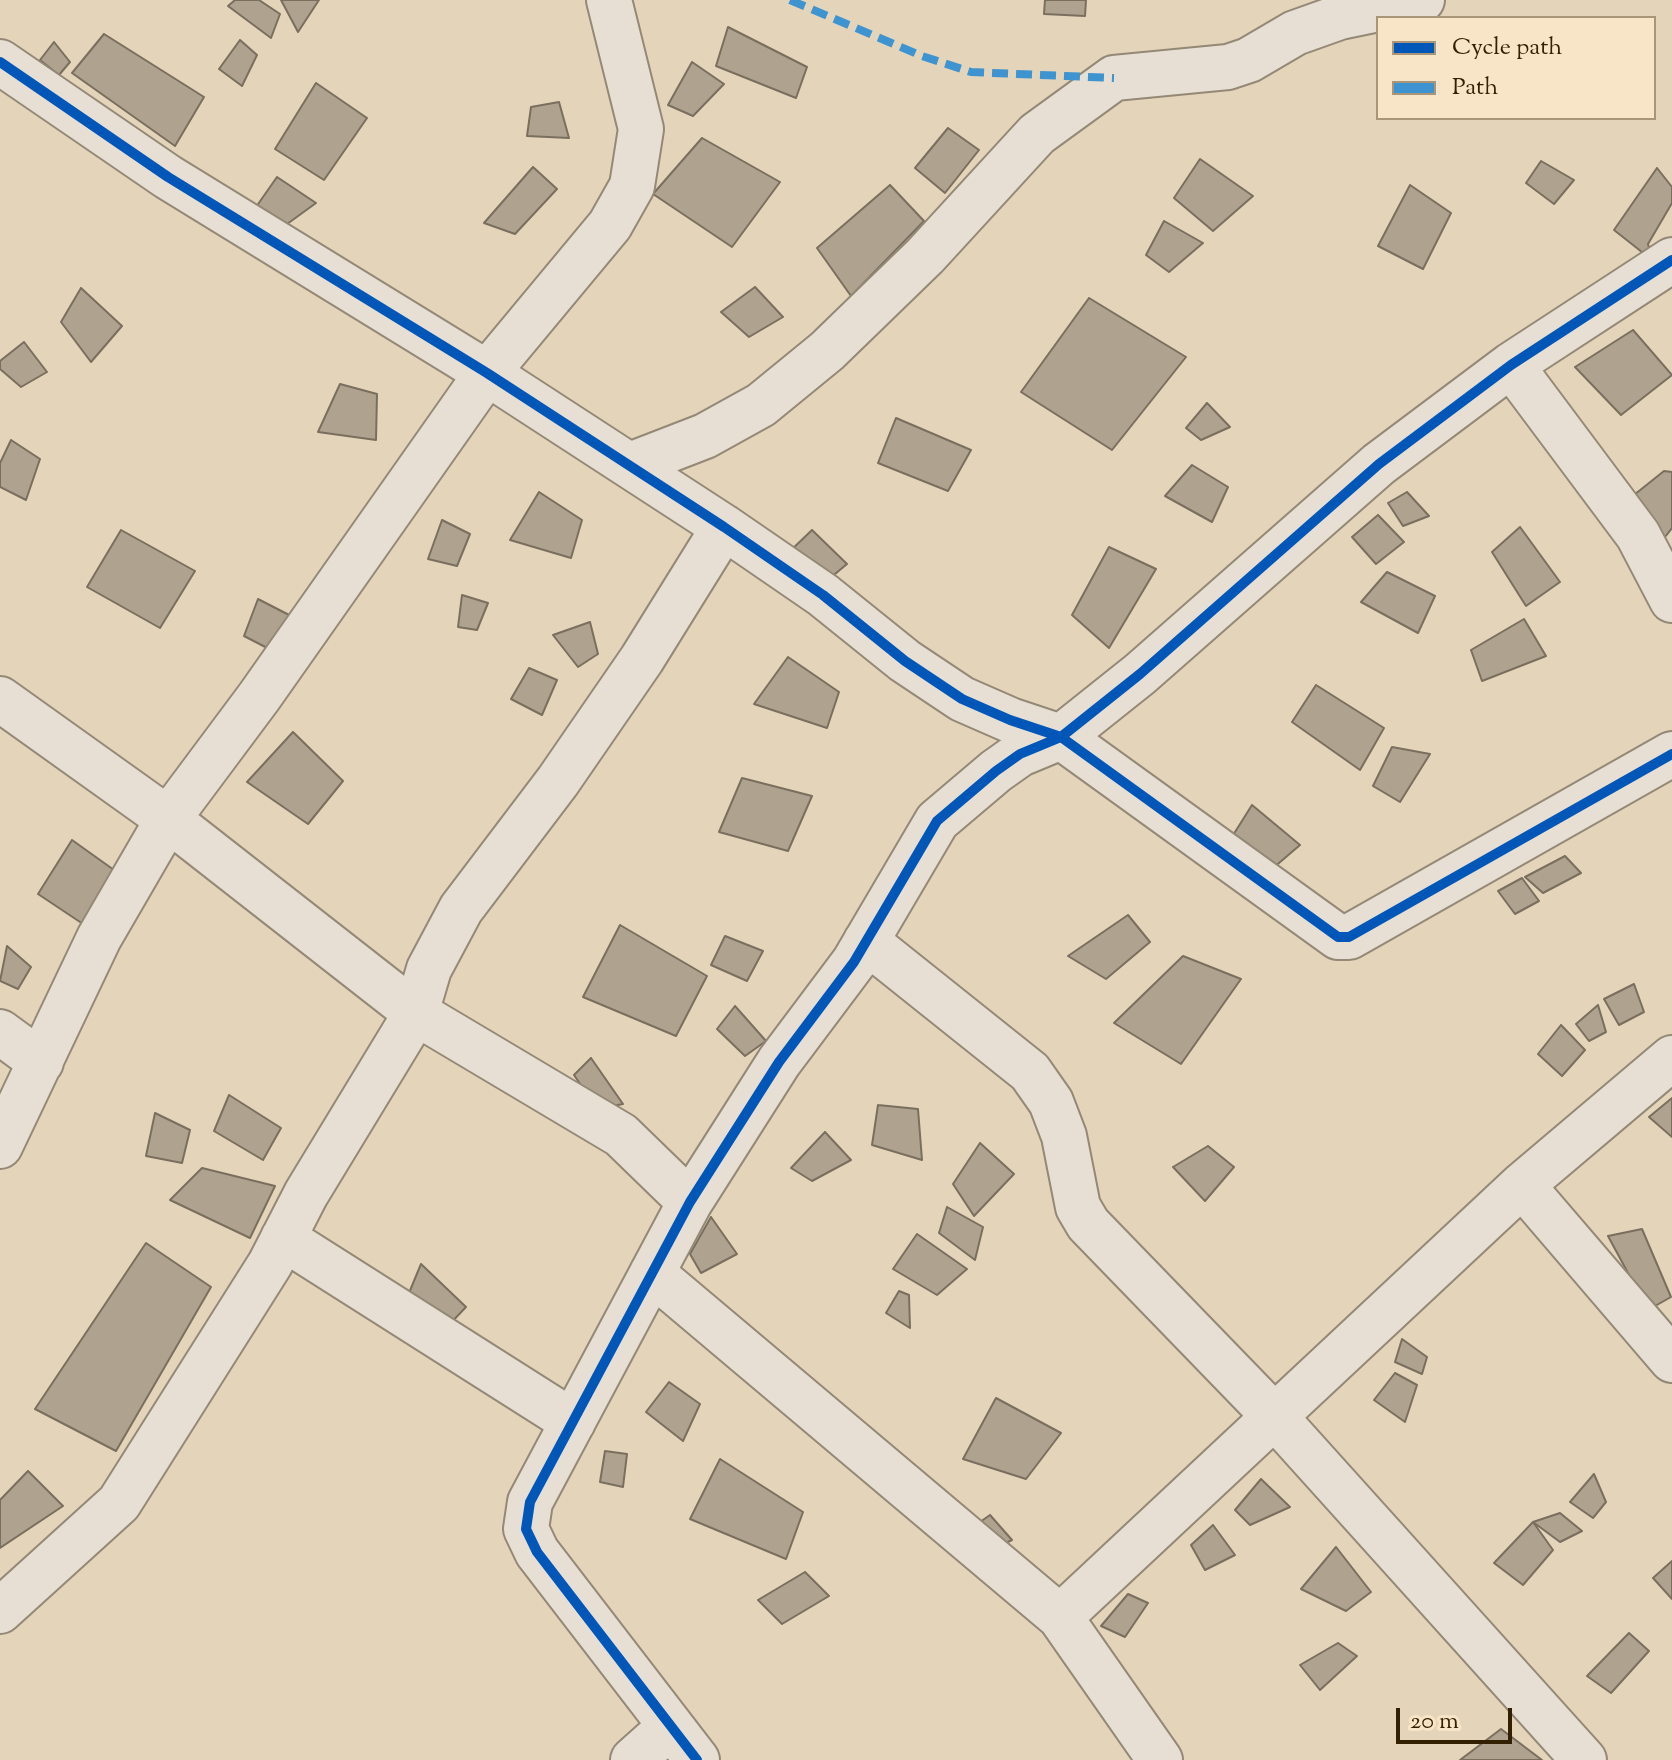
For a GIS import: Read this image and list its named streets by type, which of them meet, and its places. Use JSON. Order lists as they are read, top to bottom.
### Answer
{
  "legend": ["Cycle path", "Path"],
  "scale_bar": "20 m"
}
